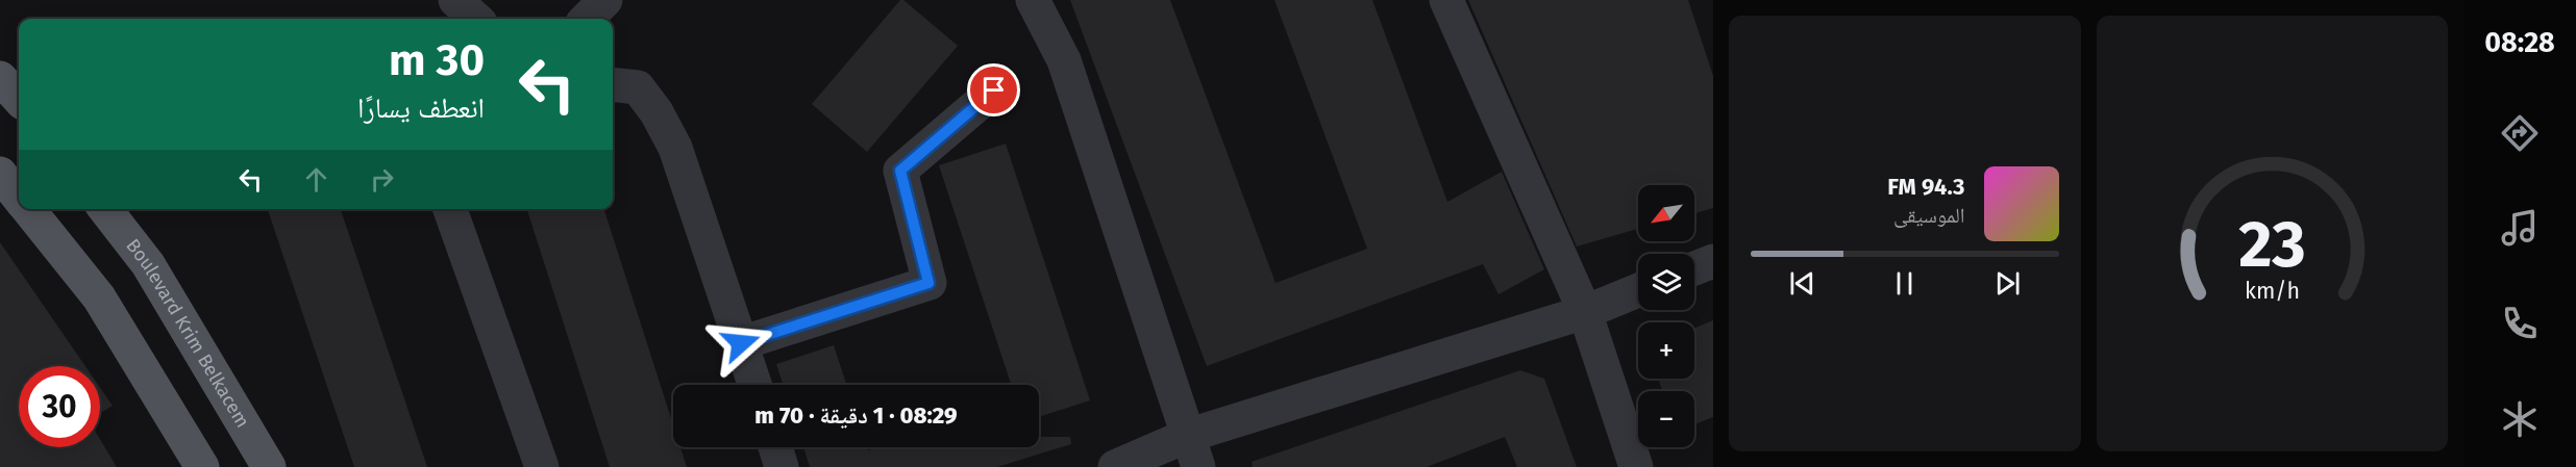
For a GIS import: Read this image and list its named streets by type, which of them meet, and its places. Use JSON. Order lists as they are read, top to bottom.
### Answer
{
  "streets": {
    "main road": ["Boulevard Krim Belkacem"]
  },
  "north": "bottom left",
  "page": {
    "tabs": "08:28",
    "turn": ["30 m", "انعطف يسارًا"],
    "song": ["94.3 FM", "الموسيقى"],
    "map_buttons": ["+", "−"],
    "limit": "30",
    "trip": "08:29 · 1 دقيقة · 70 m",
    "gauge": ["23", "km/h"]
  }
}
